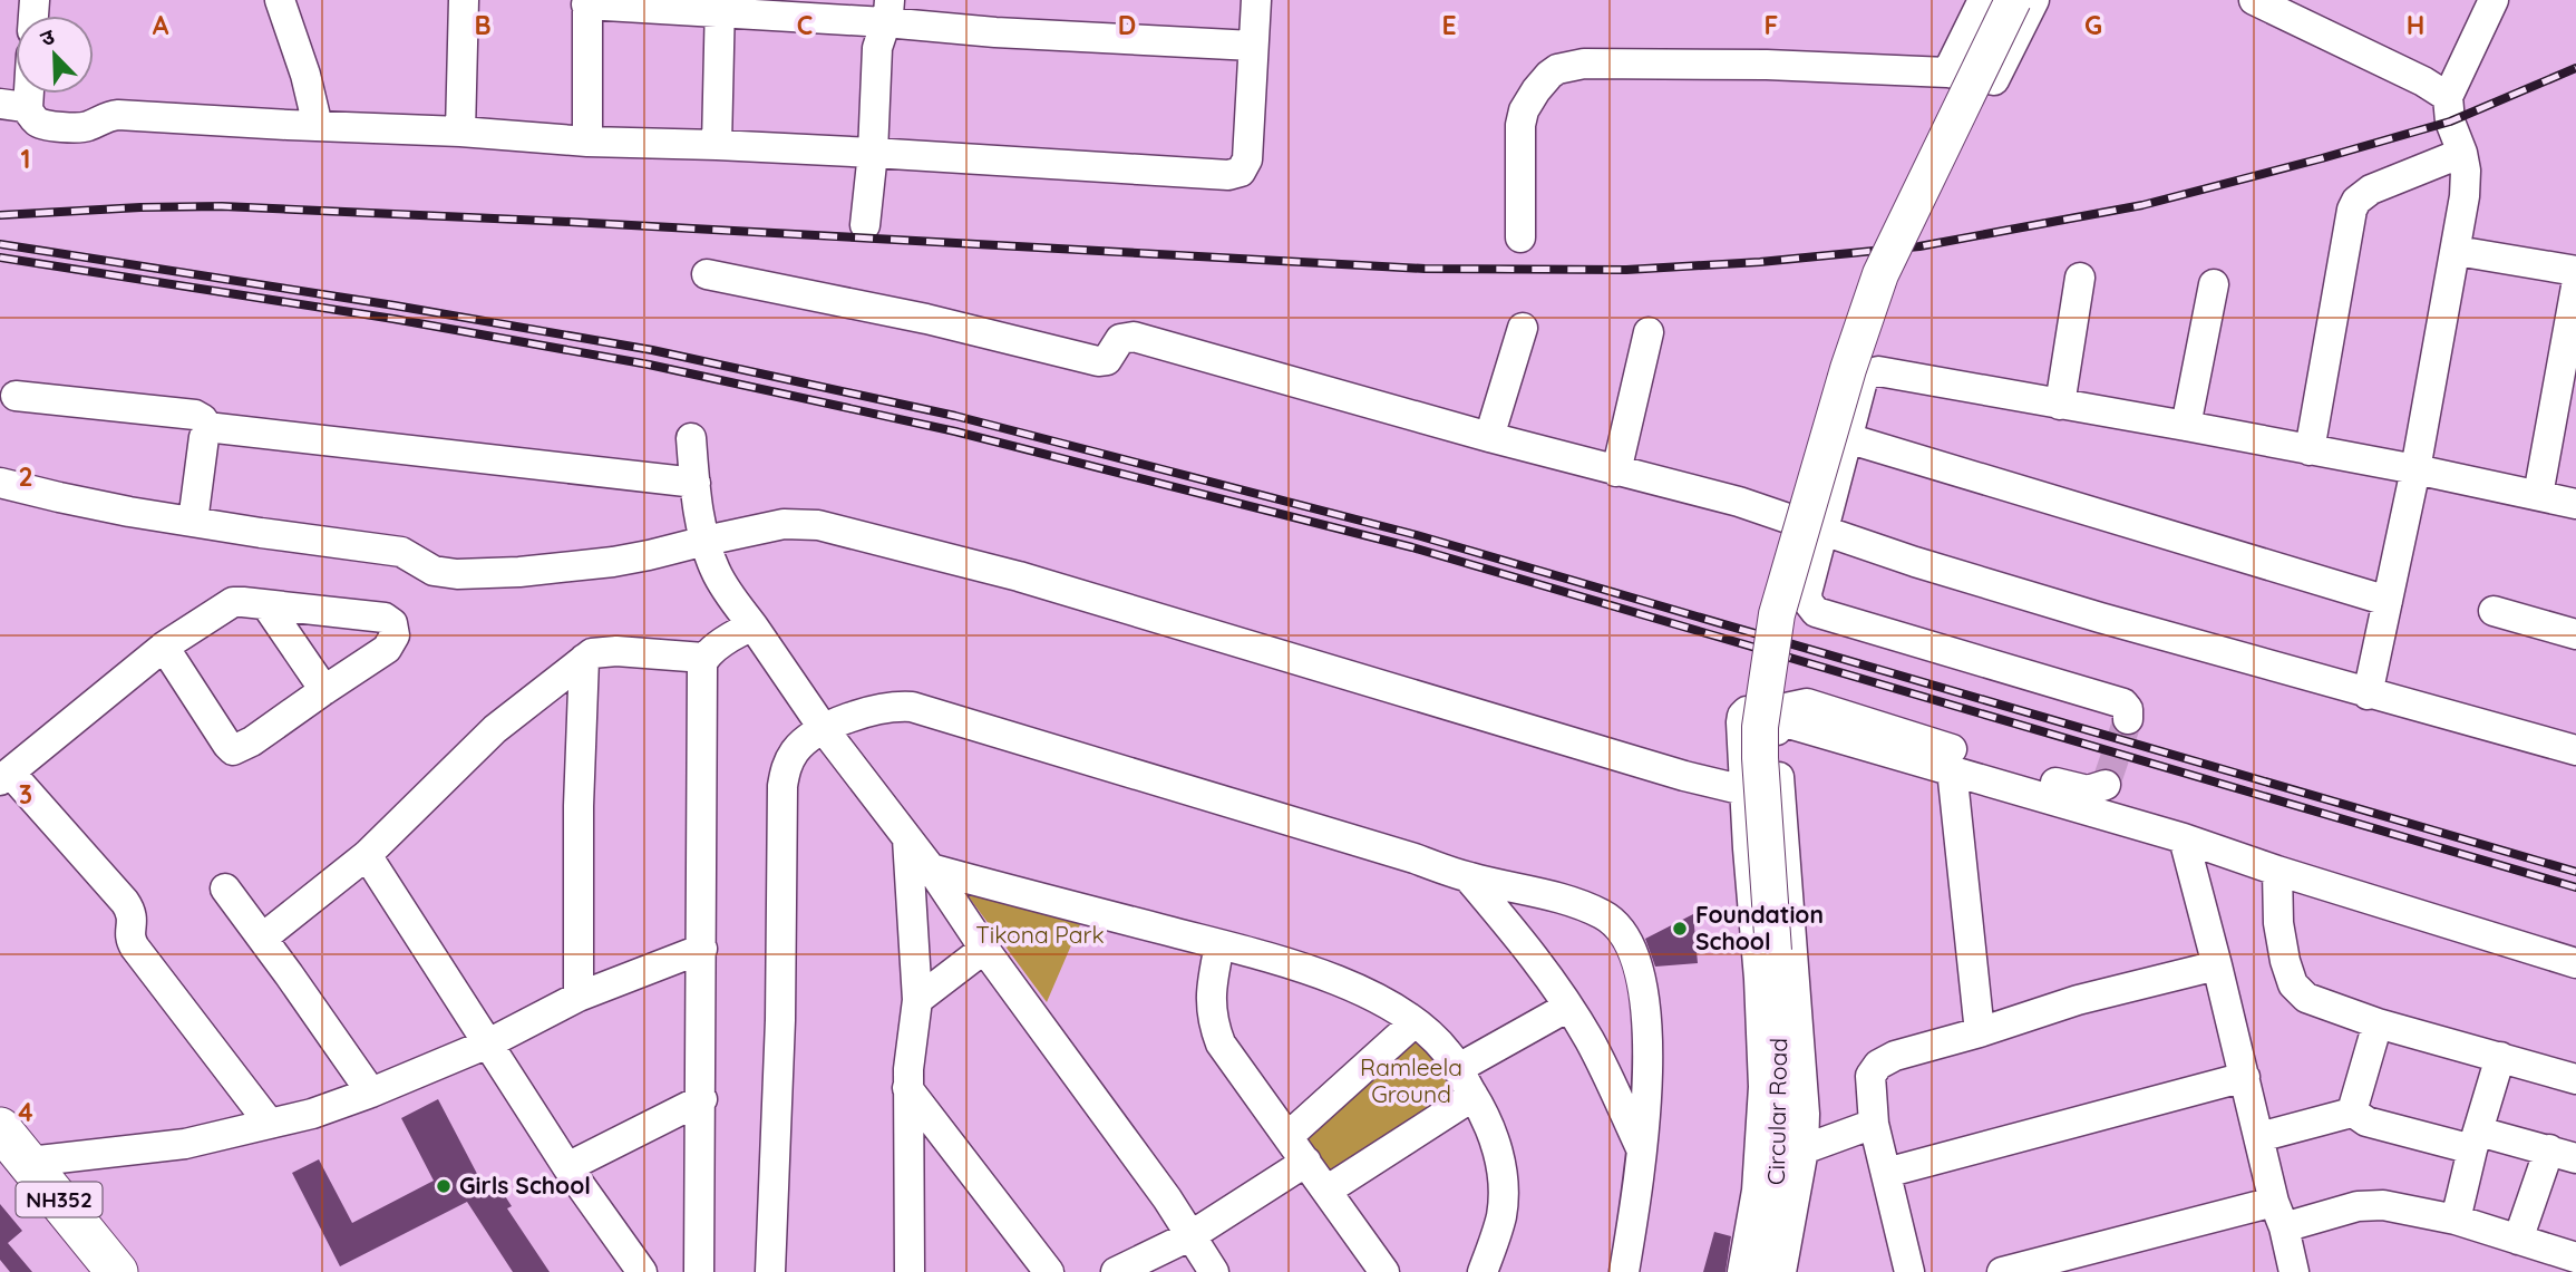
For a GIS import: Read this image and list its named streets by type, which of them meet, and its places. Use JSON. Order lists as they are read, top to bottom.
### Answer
{
  "streets": {
    "highway": ["NH352"],
    "main road": ["Circular Road"]
  },
  "parks": ["Tikona Park", "Ramleela Ground"],
  "places": ["Foundation School", "Girls School"],
  "north": "top left",
  "grid": {
    "columns": [
      "A",
      "B",
      "C",
      "D",
      "E",
      "F",
      "G",
      "H"
    ],
    "rows": [
      "1",
      "2",
      "3",
      "4"
    ]
  }
}
